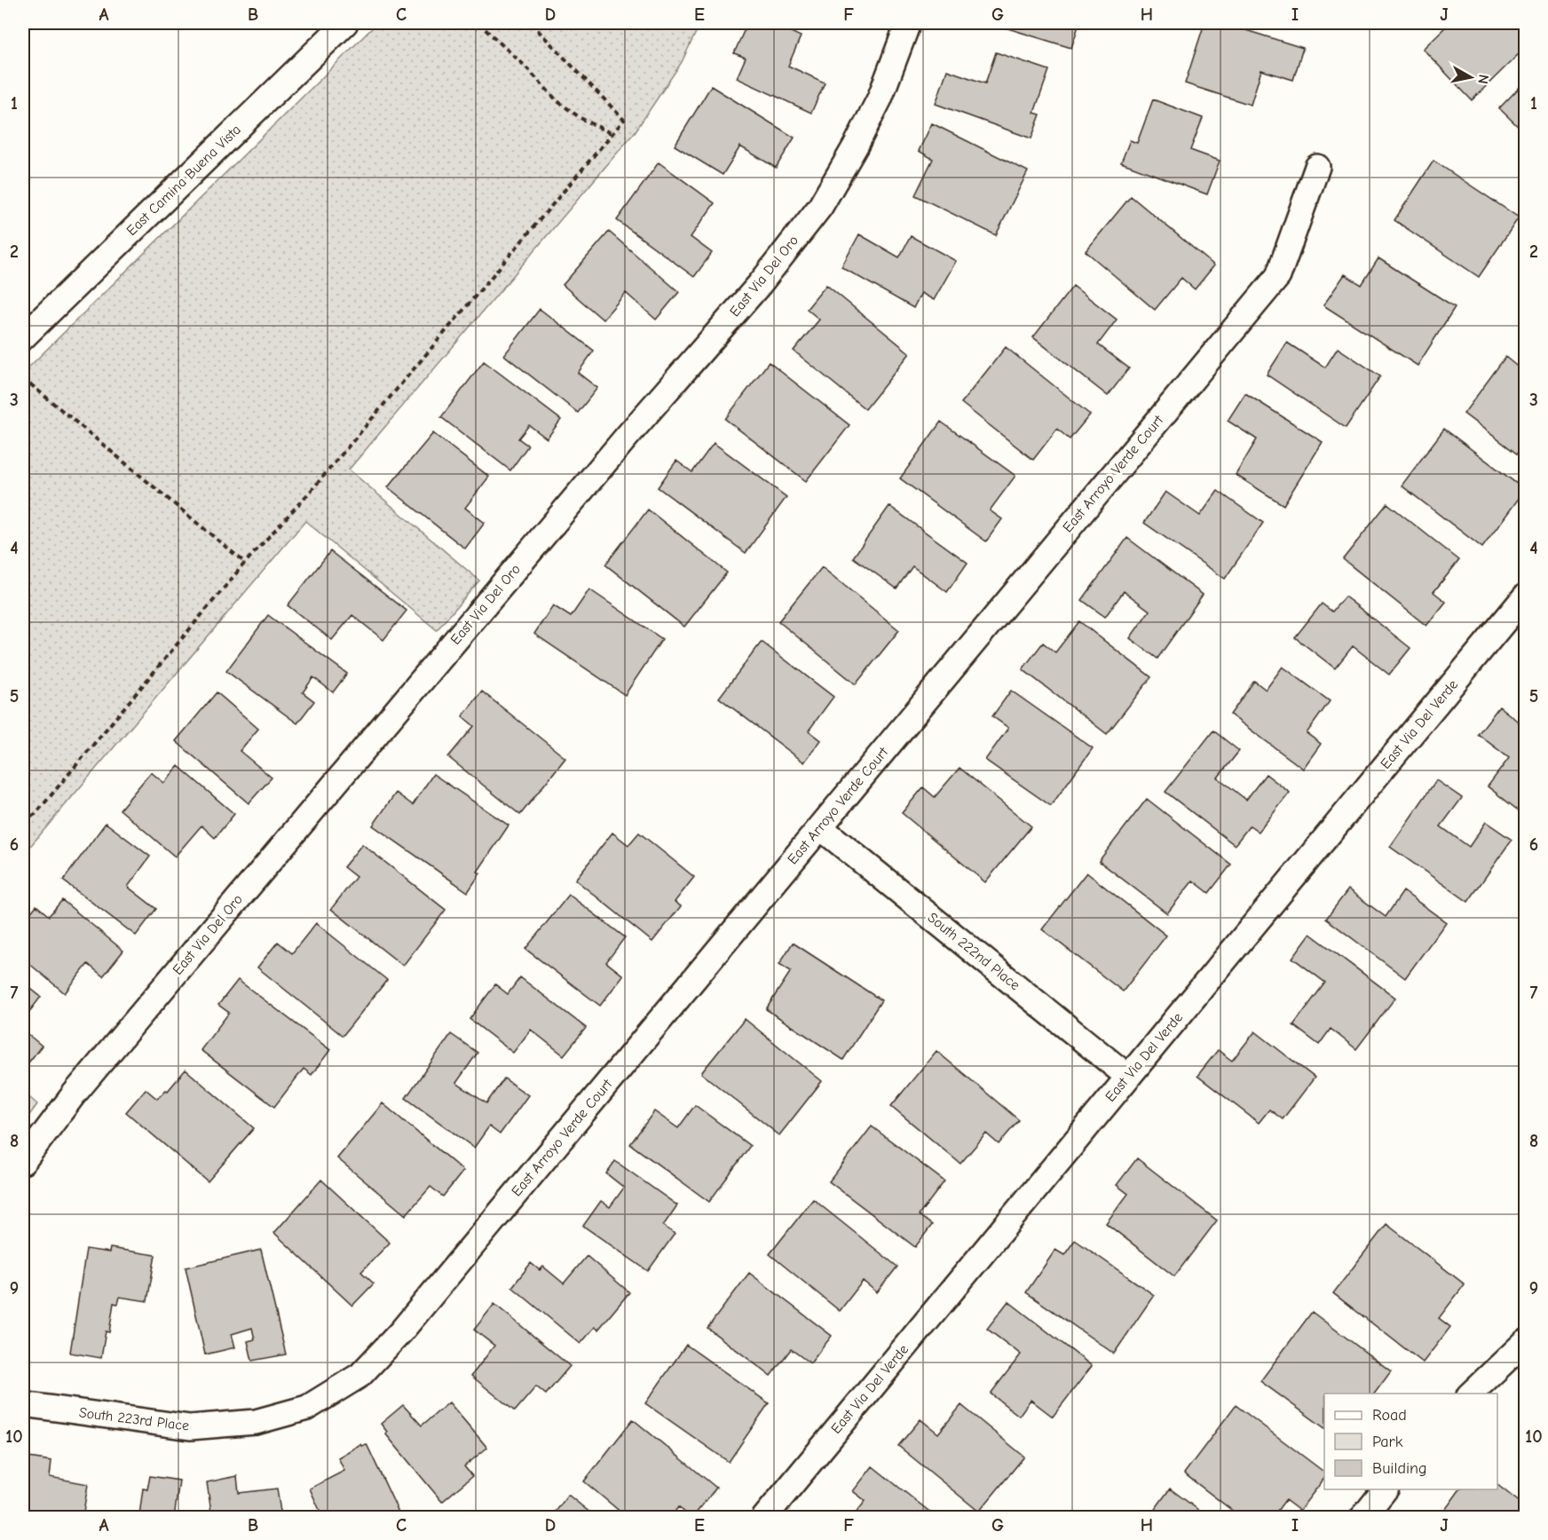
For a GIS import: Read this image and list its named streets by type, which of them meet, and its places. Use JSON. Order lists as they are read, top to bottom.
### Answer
{
  "streets": {
    "street": [
      "East Camina Buena Vista",
      "East Via Del Oro",
      "East Arroyo Verde Court",
      "East Via Del Verde",
      "South 222nd Place",
      "South 223rd Place"
    ]
  },
  "crossings": [
    ["East Arroyo Verde Court", "South 222nd Place"],
    ["East Arroyo Verde Court", "South 223rd Place"],
    ["East Via Del Verde", "South 222nd Place"]
  ],
  "legend": ["Road", "Park", "Building"],
  "north": "right",
  "grid": {
    "columns": [
      "A",
      "B",
      "C",
      "D",
      "E",
      "F",
      "G",
      "H",
      "I",
      "J"
    ],
    "rows": [
      "1",
      "2",
      "3",
      "4",
      "5",
      "6",
      "7",
      "8",
      "9",
      "10"
    ]
  }
}
